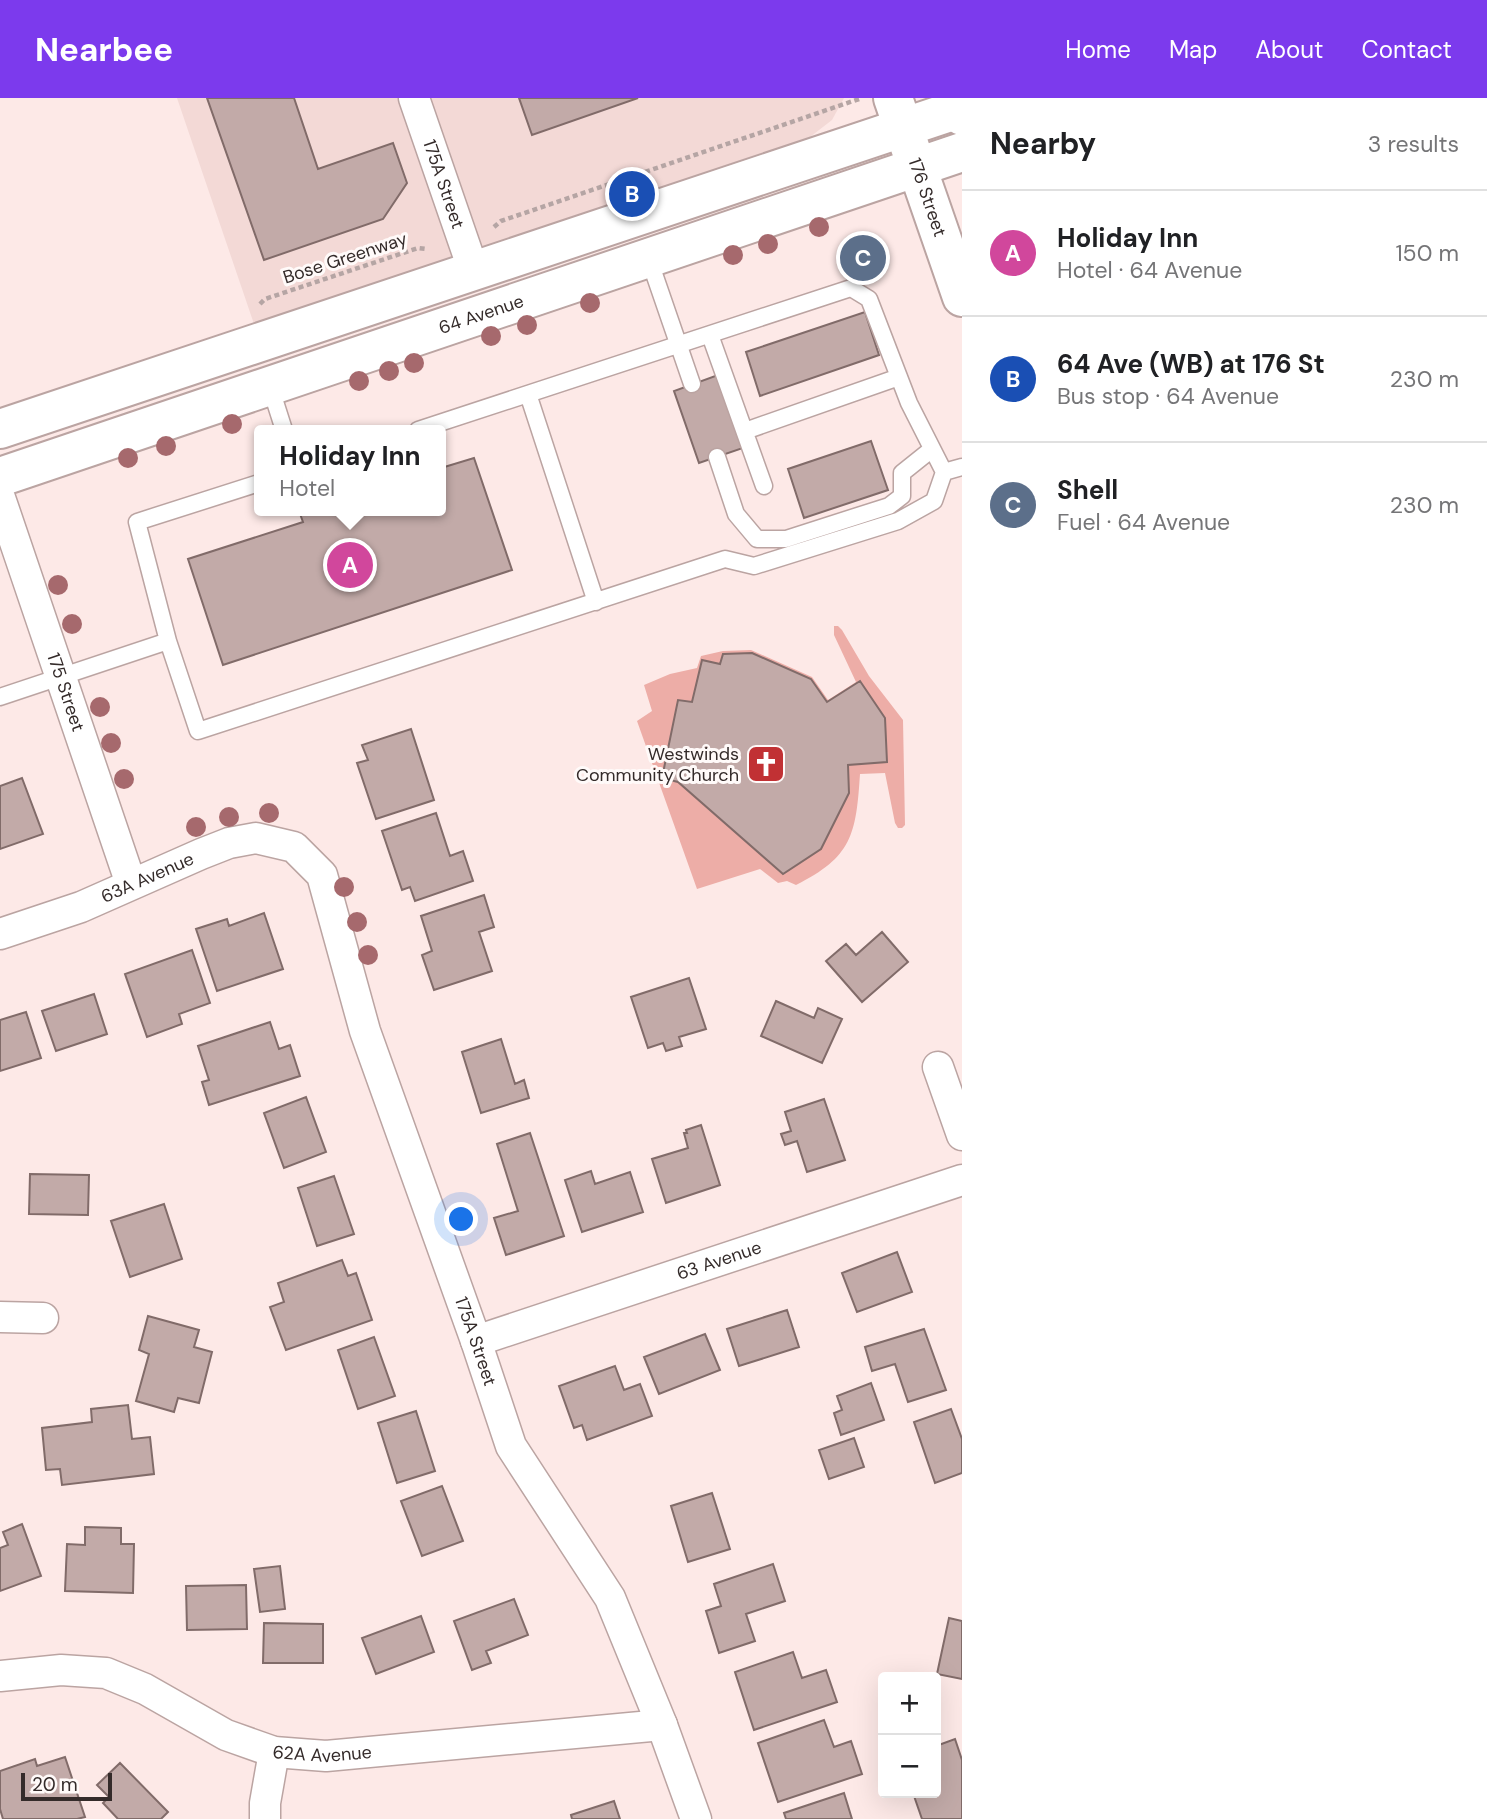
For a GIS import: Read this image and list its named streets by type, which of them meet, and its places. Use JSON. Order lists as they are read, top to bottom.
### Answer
{
  "streets": {
    "main road": ["176 Street", "64 Avenue"],
    "street": [
      "175A Street",
      "175 Street",
      "63A Avenue",
      "63 Avenue",
      "62A Avenue"
    ],
    "path": ["Bose Greenway"]
  },
  "crossings": [
    ["175A Street", "63A Avenue"],
    ["175A Street", "63 Avenue"],
    ["175A Street", "62A Avenue"],
    ["176 Street", "64 Avenue"],
    ["175 Street", "63A Avenue"]
  ],
  "places": {
    "church": ["Westwinds Community Church"]
  },
  "scale_bar": "20 m",
  "page": {
    "header": "Nearbee",
    "nav": [
      "Home",
      "Map",
      "About",
      "Contact"
    ],
    "heading": ["Nearby", "3 results"],
    "pins": ["B", "C", "A"],
    "list": [
      {
        "mark": "A",
        "name": "Holiday Inn",
        "note": "Hotel · 64 Avenue",
        "value": "150 m"
      },
      {
        "mark": "B",
        "name": "64 Ave (WB) at 176 St",
        "note": "Bus stop · 64 Avenue",
        "value": "230 m"
      },
      {
        "mark": "C",
        "name": "Shell",
        "note": "Fuel · 64 Avenue",
        "value": "230 m"
      }
    ],
    "popup": ["Holiday Inn", "Hotel"],
    "map_buttons": ["+", "−"],
    "scale": "20 m"
  }
}
